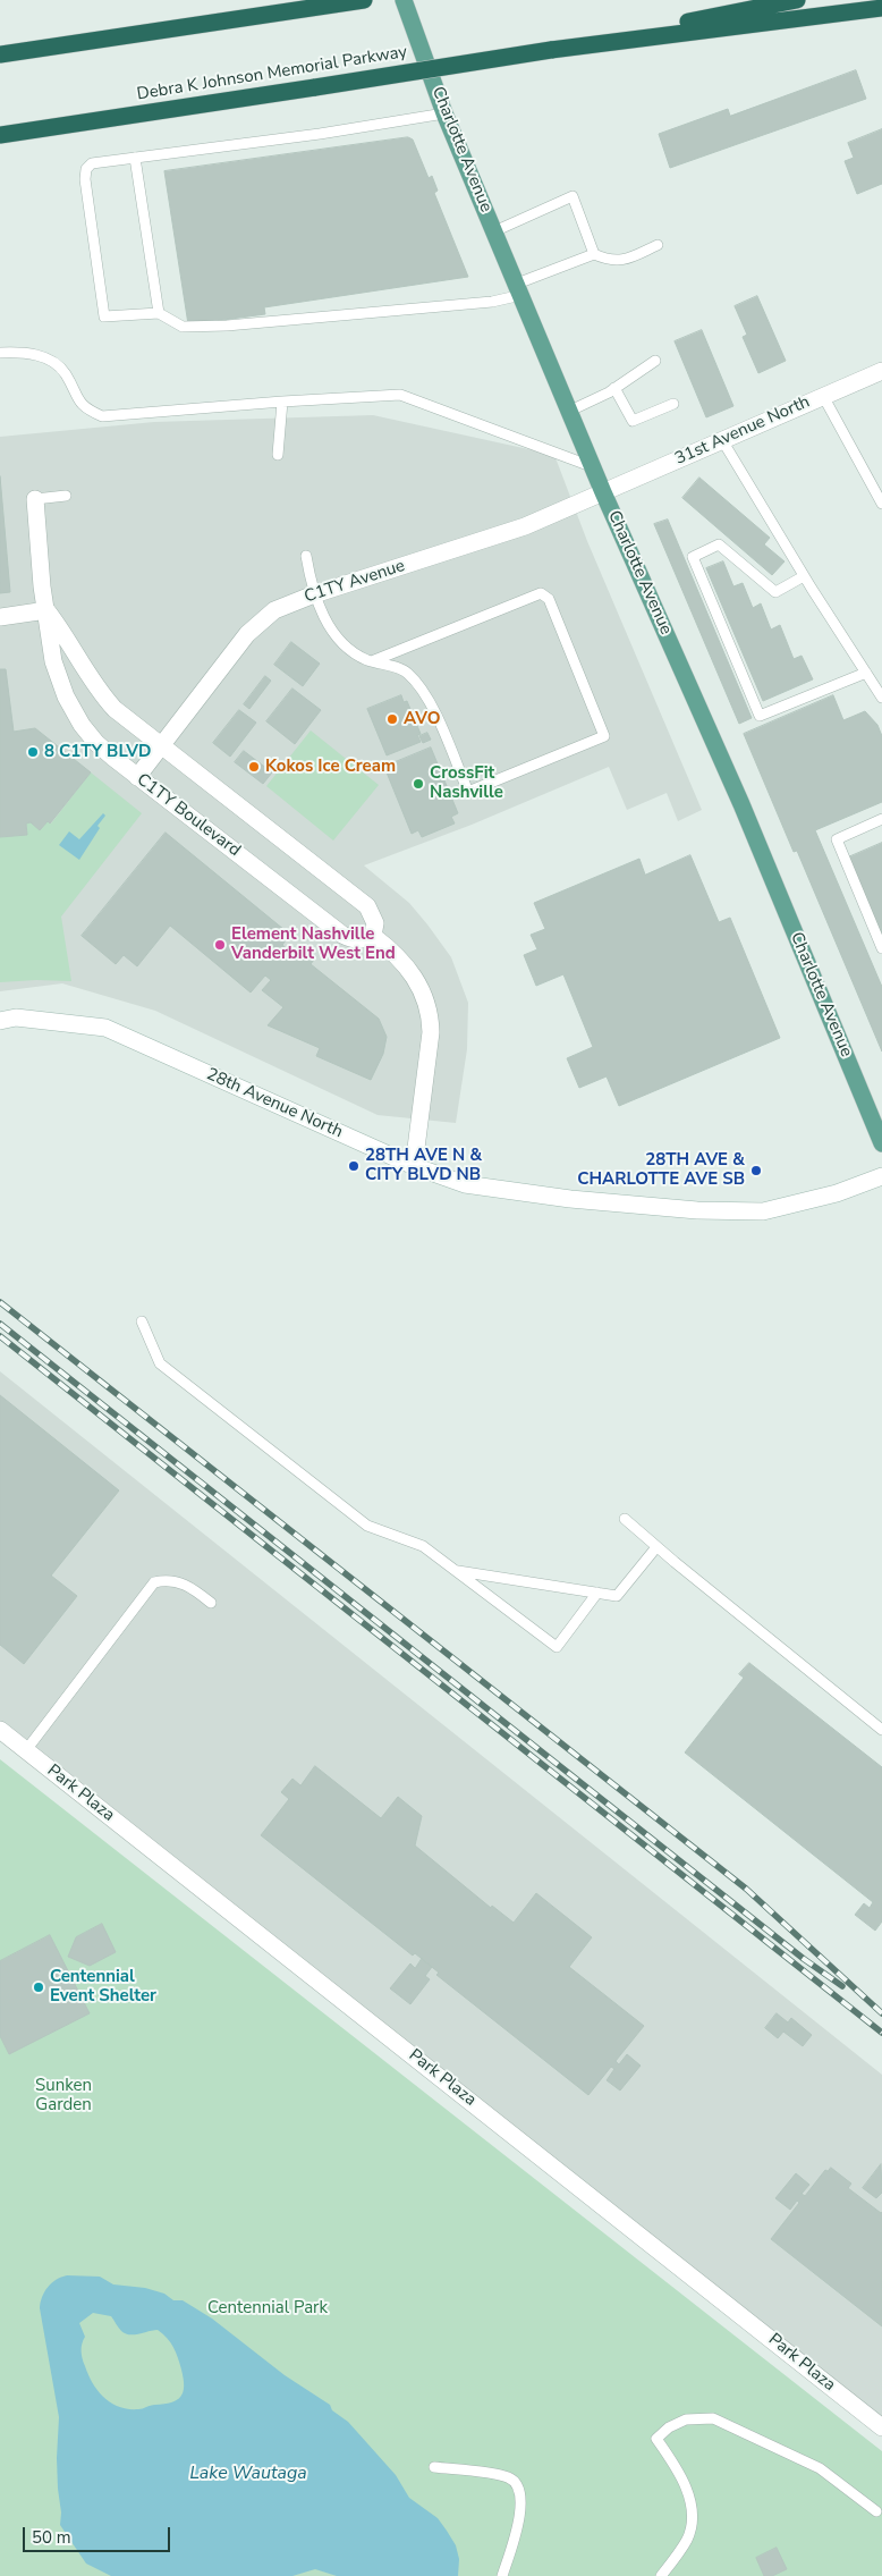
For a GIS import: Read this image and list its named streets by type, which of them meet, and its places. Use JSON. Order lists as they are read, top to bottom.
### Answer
{
  "streets": {
    "highway": ["Debra K Johnson Memorial Parkway"],
    "main road": ["Charlotte Avenue"],
    "street": [
      "31st Avenue North",
      "C1TY Avenue",
      "C1TY Boulevard",
      "28th Avenue North",
      "Park Plaza"
    ]
  },
  "crossings": [
    ["Charlotte Avenue", "31st Avenue North"],
    ["Charlotte Avenue", "C1TY Avenue"],
    ["31st Avenue North", "C1TY Avenue"],
    ["C1TY Avenue", "C1TY Boulevard"]
  ],
  "water": ["Lake Wautaga"],
  "parks": ["Sunken Garden", "Centennial Park"],
  "places": [
    "AVO",
    "8 C1TY BLVD",
    "Kokos Ice Cream",
    "CrossFit Nashville",
    "Element Nashville Vanderbilt West End",
    "28TH AVE N & CITY BLVD NB",
    "28TH AVE & CHARLOTTE AVE SB",
    "Centennial Event Shelter"
  ],
  "scale_bar": "50 m"
}
